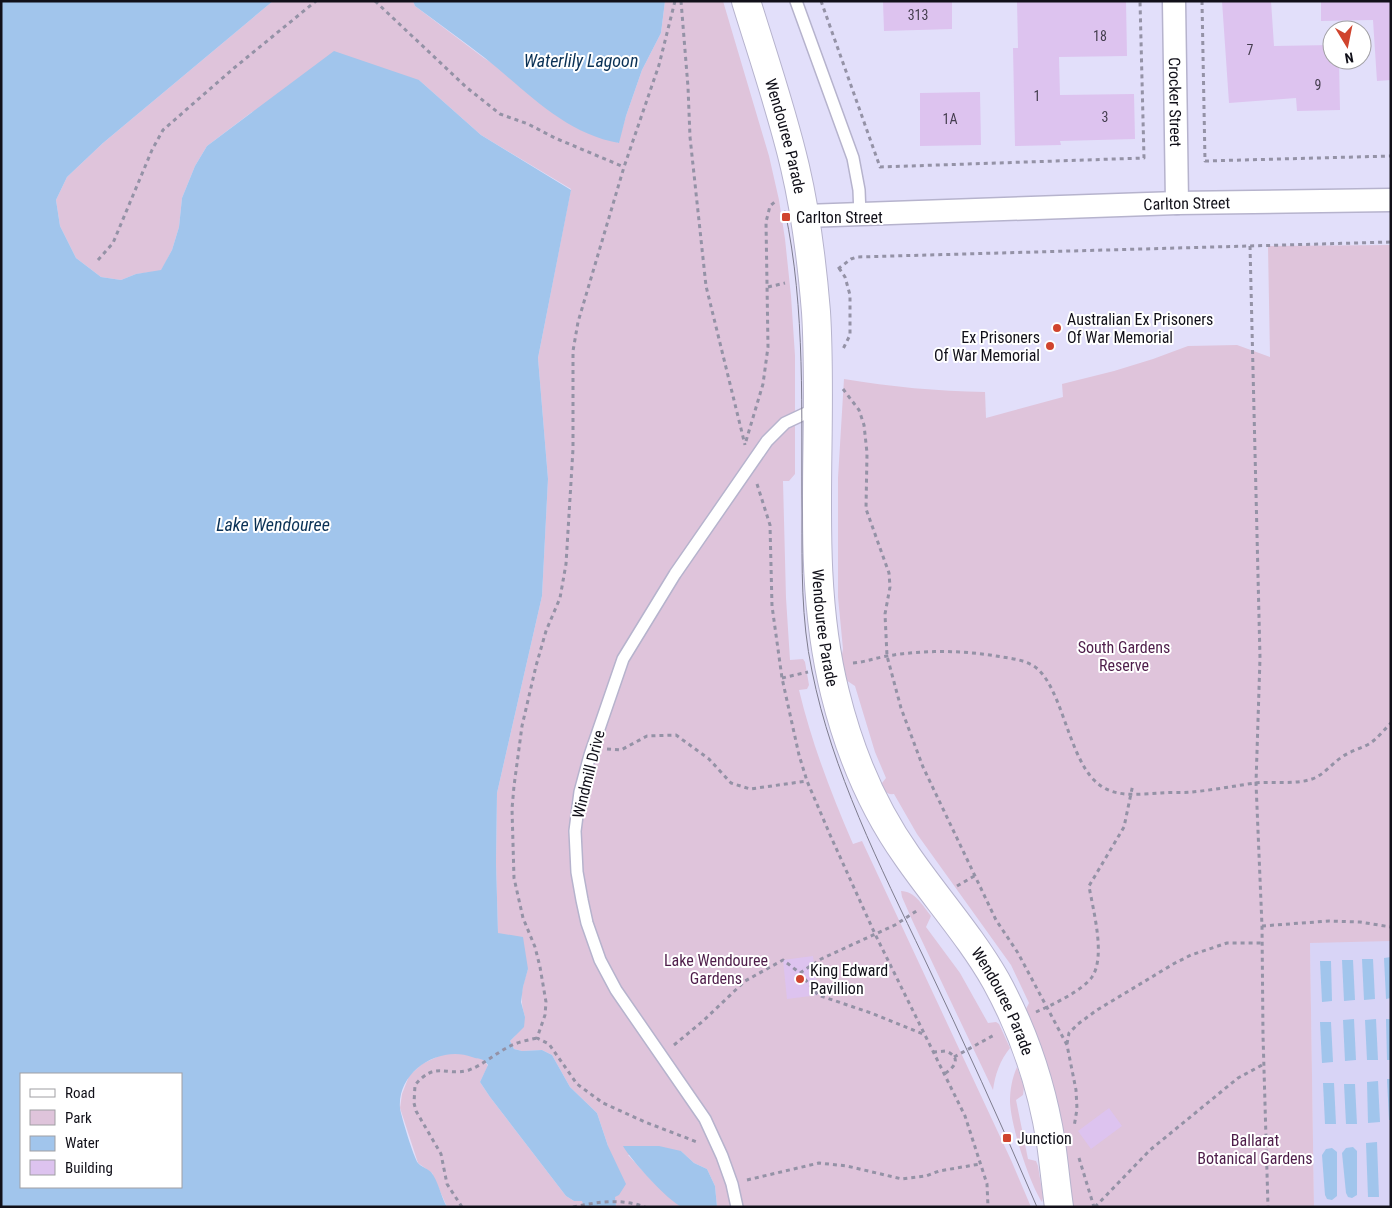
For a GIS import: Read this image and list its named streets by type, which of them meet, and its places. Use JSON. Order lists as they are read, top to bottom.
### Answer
{
  "streets": {
    "street": ["Crocker Street", "Wendouree Parade", "Carlton Street"],
    "lane": ["Windmill Drive"]
  },
  "crossings": [
    ["Crocker Street", "Carlton Street"],
    ["Wendouree Parade", "Carlton Street"],
    ["Wendouree Parade", "Windmill Drive"]
  ],
  "water": ["Waterlily Lagoon", "Lake Wendouree"],
  "parks": ["South Gardens Reserve", "Lake Wendouree Gardens", "Ballarat Botanical Gardens"],
  "places": {
    "transit": ["Carlton Street", "Junction"],
    "other": ["Australian Ex Prisoners Of War Memorial", "Ex Prisoners Of War Memorial", "King Edward Pavillion"]
  },
  "house_numbers": [
    "313",
    "18",
    "7",
    "9",
    "1",
    "3",
    "1A"
  ],
  "legend": [
    "Road",
    "Park",
    "Water",
    "Building"
  ],
  "north": "bottom"
}
